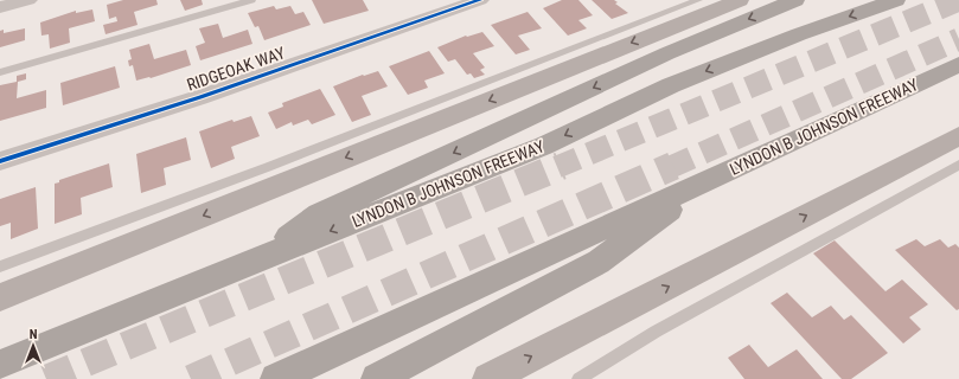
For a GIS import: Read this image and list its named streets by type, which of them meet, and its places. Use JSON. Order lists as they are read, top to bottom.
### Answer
{
  "streets": {
    "highway": ["LYNDON B JOHNSON FREEWAY"],
    "street": ["RIDGEOAK WAY"]
  },
  "north": "top"
}
